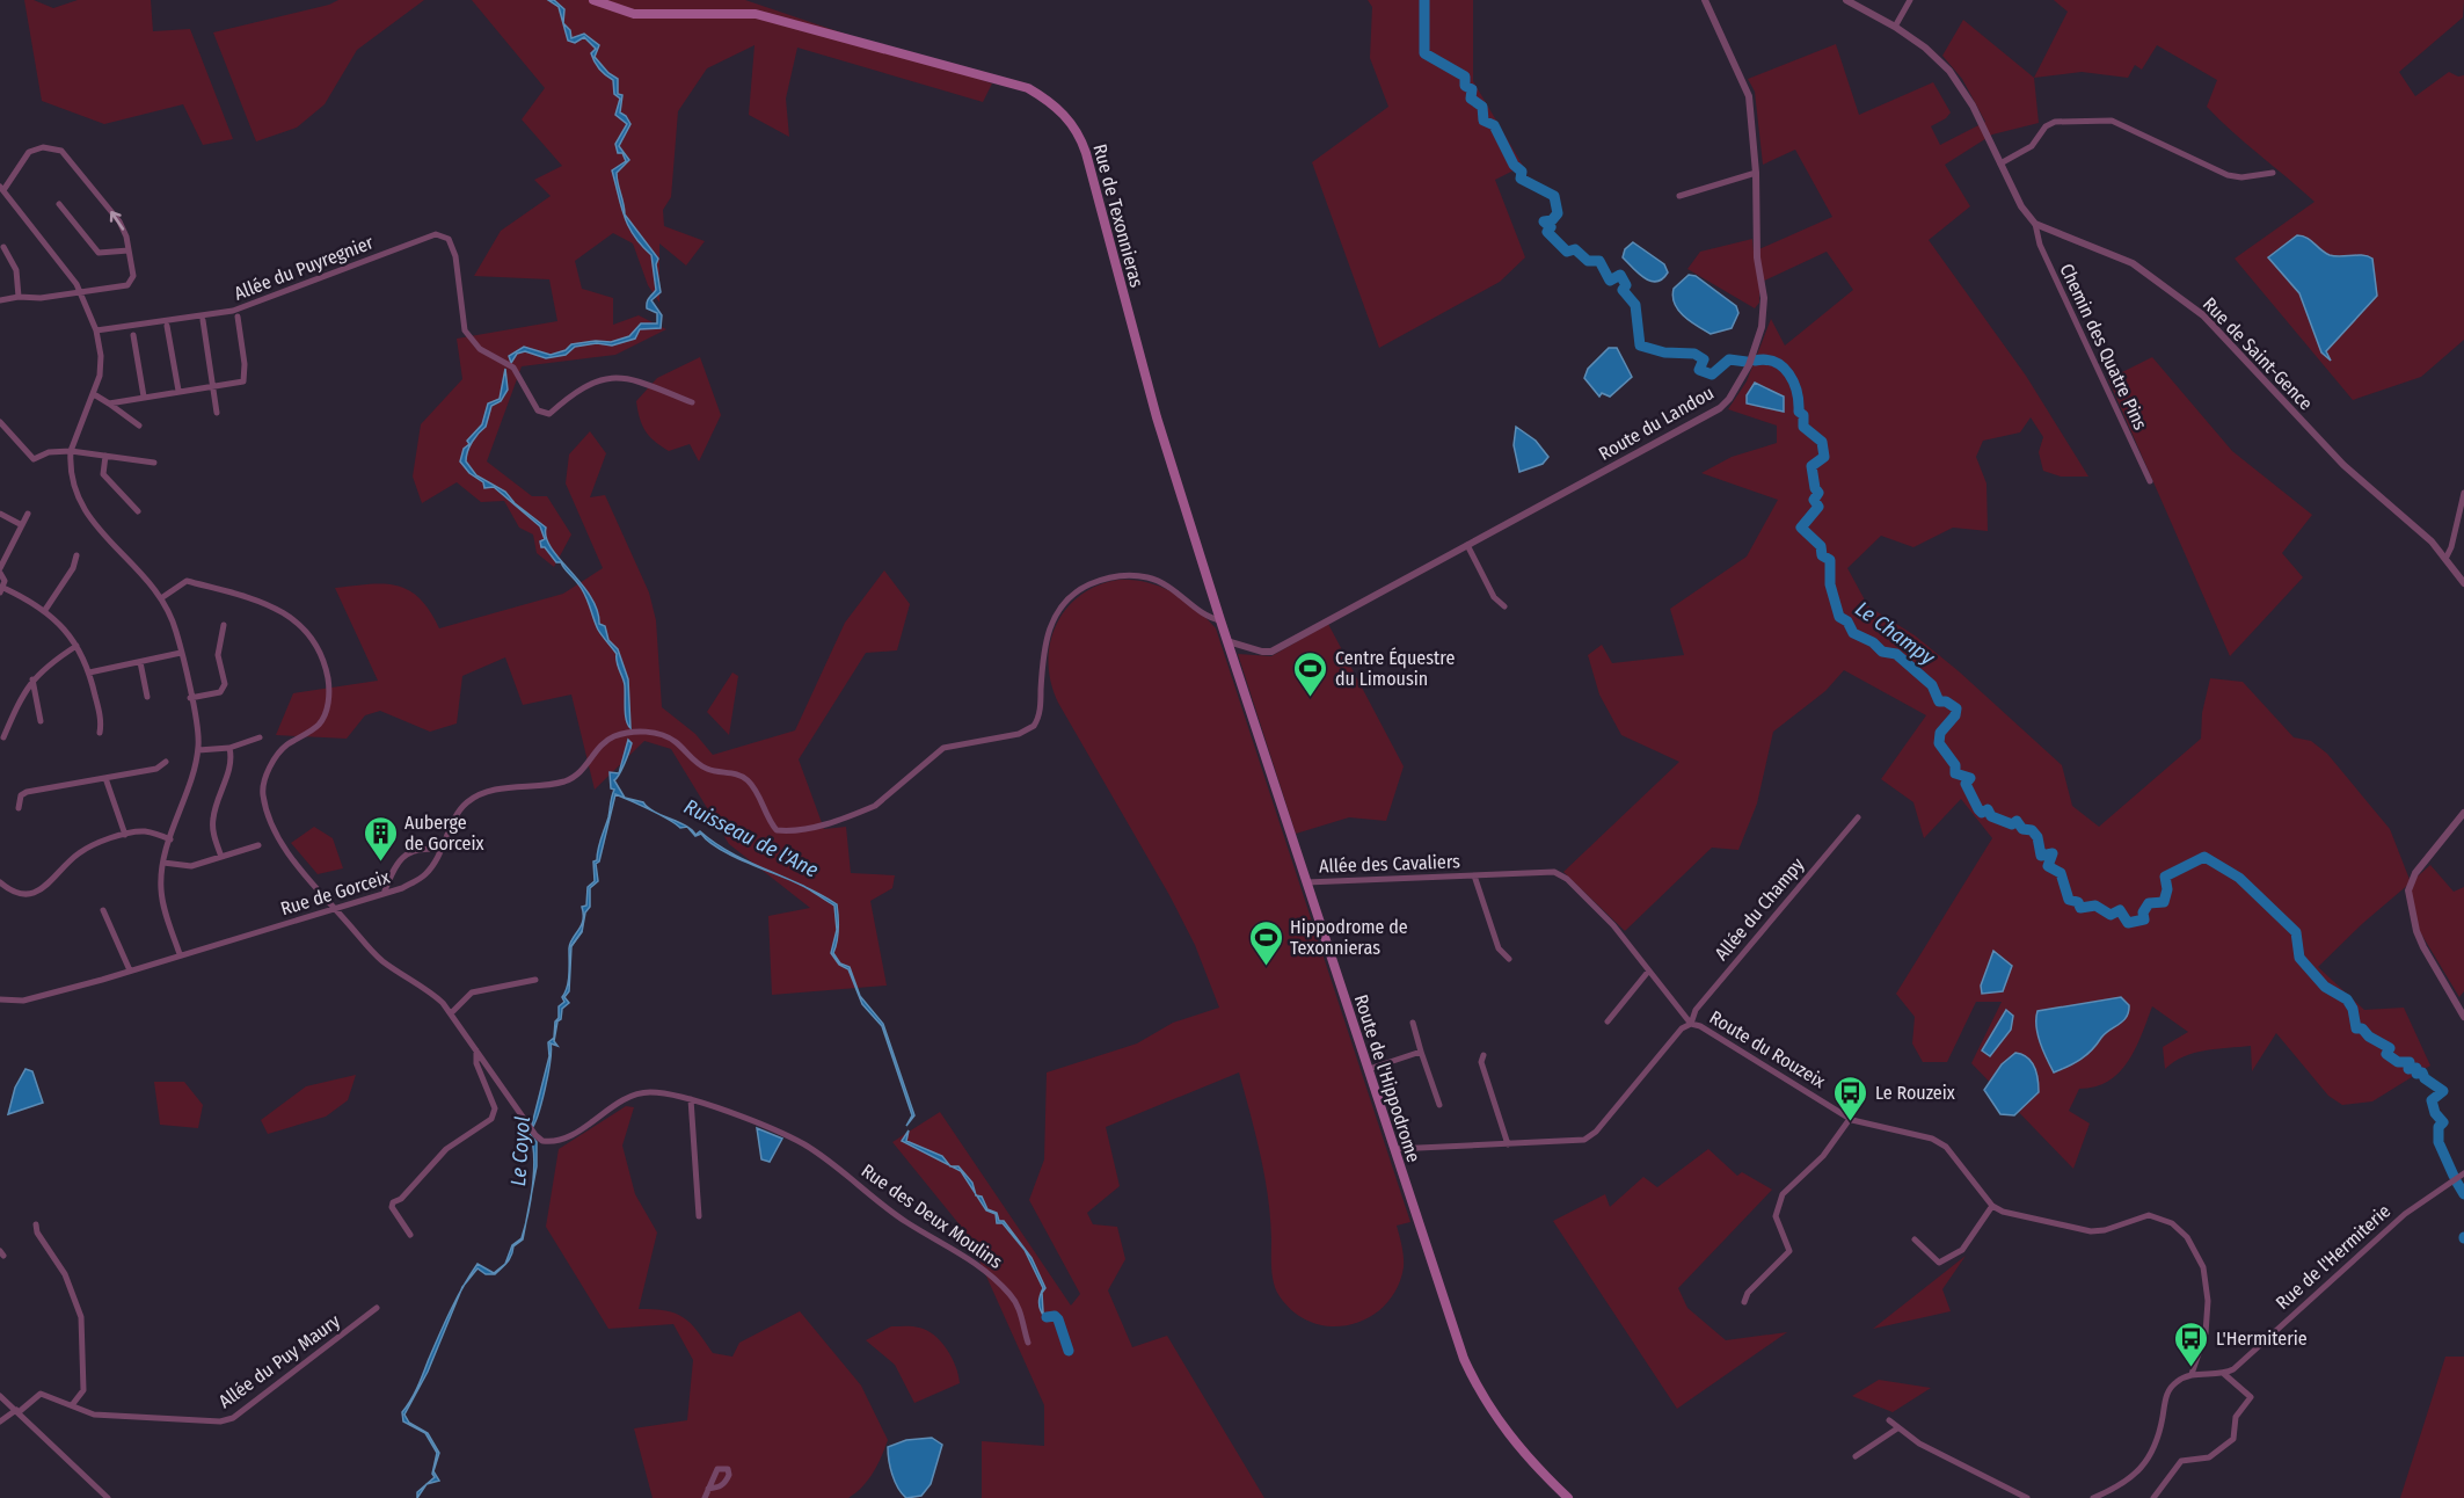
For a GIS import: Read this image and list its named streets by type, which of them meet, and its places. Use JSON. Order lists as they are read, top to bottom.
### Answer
{
  "streets": {
    "main road": ["Rue de Texonnieras", "Route de l'Hippodrome"],
    "street": [
      "Allée du Puyregnier",
      "Chemin des Quatre Pins",
      "Rue de Saint-Gence",
      "Route du Landou",
      "Allée des Cavaliers",
      "Rue de Gorceix",
      "Allée du Champy",
      "Route du Rouzeix",
      "Rue des Deux Moulins",
      "Rue de l'Hermiterie",
      "Allée du Puy Maury"
    ]
  },
  "crossings": [
    ["Rue de Texonnieras", "Route du Landou"],
    ["Rue de Texonnieras", "Rue de Gorceix"],
    ["Rue de Texonnieras", "Route de l'Hippodrome"],
    ["Chemin des Quatre Pins", "Rue de Saint-Gence"],
    ["Route du Landou", "Route de l'Hippodrome"],
    ["Allée des Cavaliers", "Allée du Champy"],
    ["Allée des Cavaliers", "Route du Rouzeix"],
    ["Allée des Cavaliers", "Route de l'Hippodrome"],
    ["Rue de Gorceix", "Rue des Deux Moulins"],
    ["Allée du Champy", "Route du Rouzeix"],
    ["Route du Rouzeix", "Route de l'Hippodrome"]
  ],
  "water": ["Le Champy", "Ruisseau de l'Ane", "Le Coyol"],
  "places": {
    "sports": ["Centre Équestre du Limousin", "Hippodrome de Texonnieras"],
    "building": ["Auberge de Gorceix"],
    "bus stop": ["Le Rouzeix", "L'Hermiterie"]
  }
}
